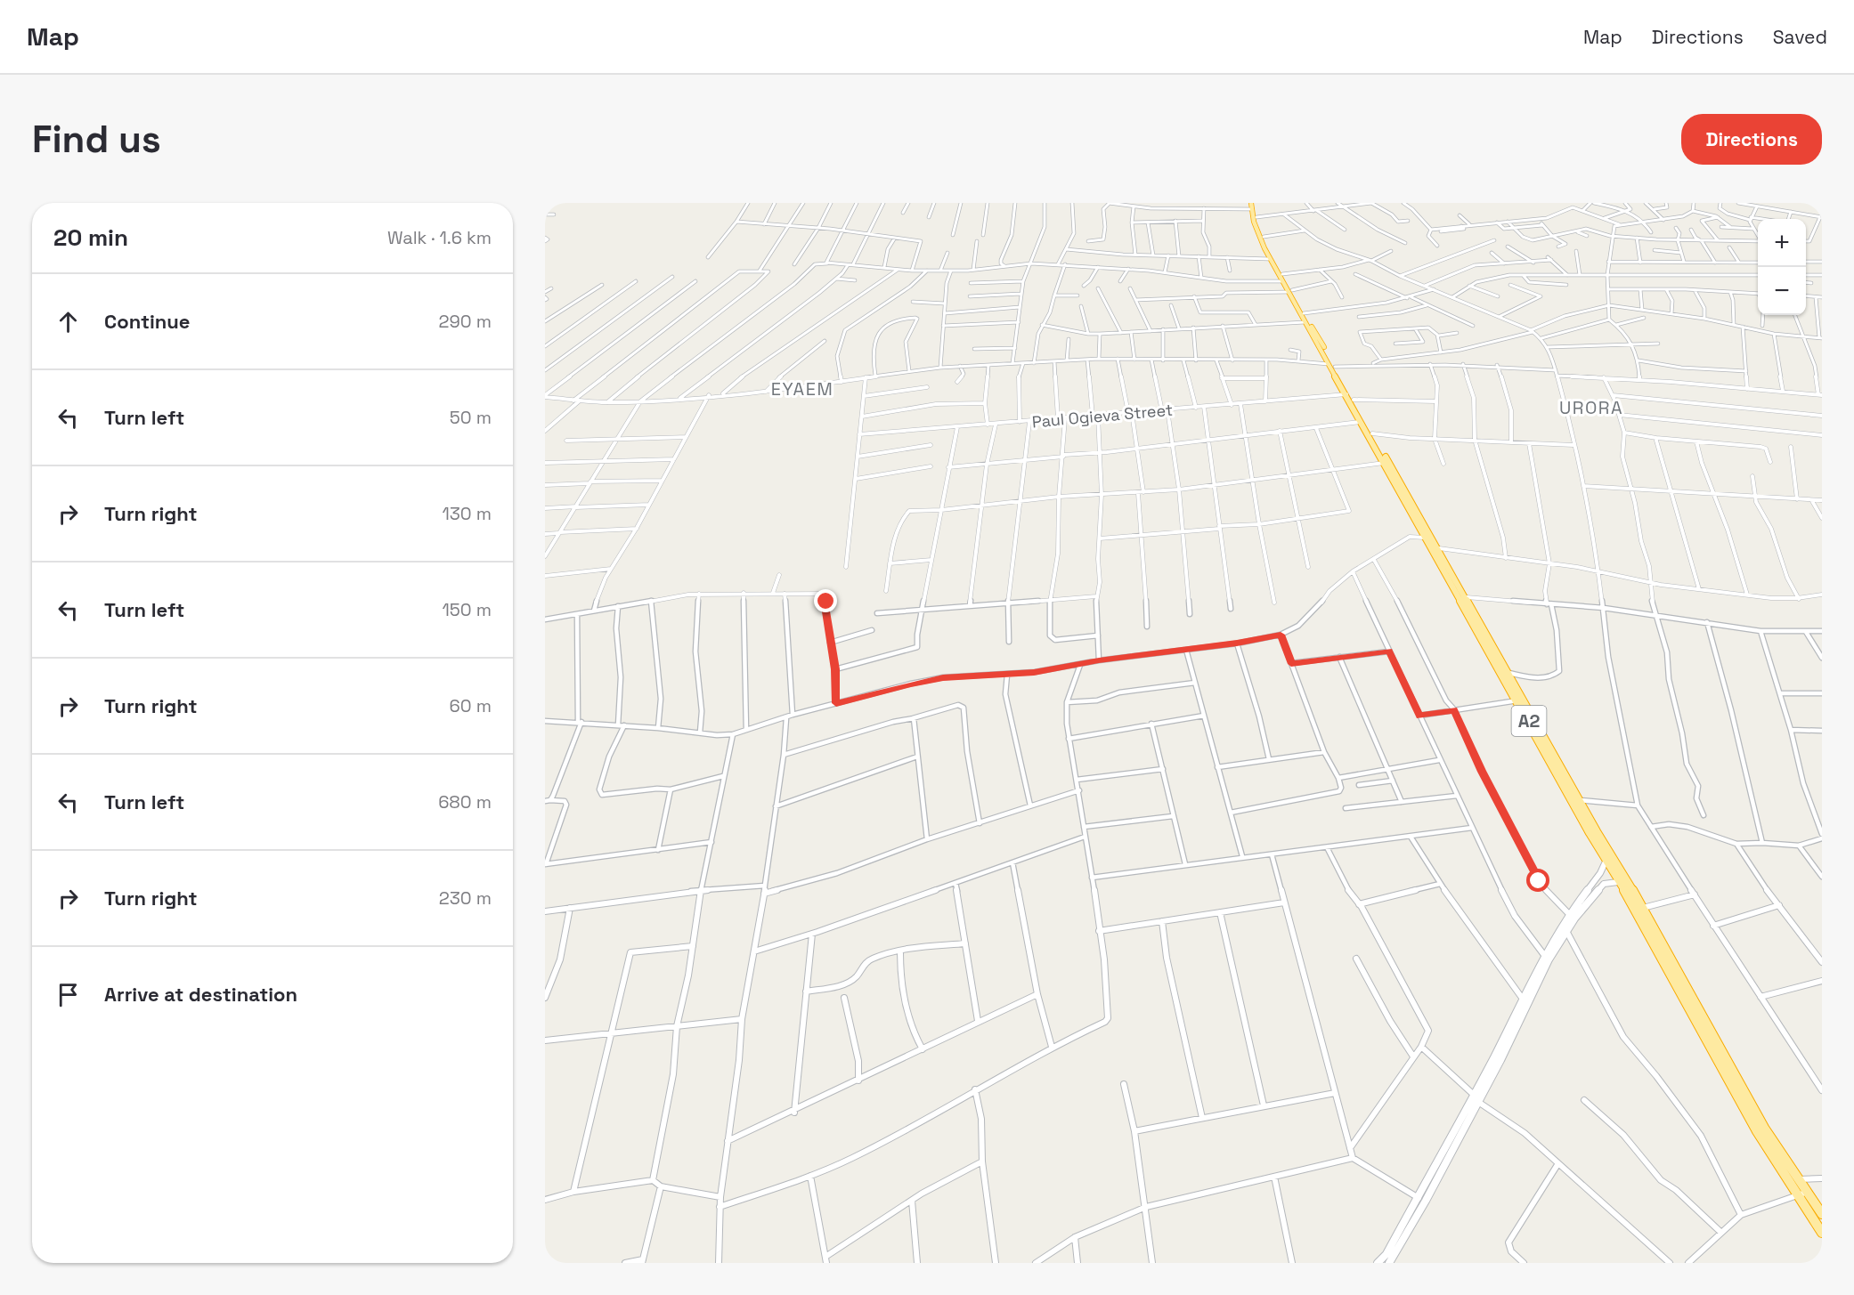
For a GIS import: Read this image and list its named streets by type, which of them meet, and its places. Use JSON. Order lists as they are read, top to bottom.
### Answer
{
  "streets": {
    "highway": ["A2"],
    "street": ["Paul Ogieva Street"]
  },
  "crossings": [
    ["Paul Ogieva Street", "A2"]
  ],
  "districts": ["EYAEM", "URORA"],
  "page": {
    "header": "Map",
    "nav": ["Map", "Directions", "Saved"],
    "buttons": "Directions",
    "title": "Find us",
    "heading": ["20 min", "Walk · 1.6 km"],
    "map_buttons": ["+", "−"],
    "list": [
      ["Continue", "290 m"],
      ["Turn left", "50 m"],
      ["Turn right", "130 m"],
      ["Turn left", "150 m"],
      ["Turn right", "60 m"],
      ["Turn left", "680 m"],
      ["Turn right", "230 m"],
      "Arrive at destination"
    ]
  }
}
